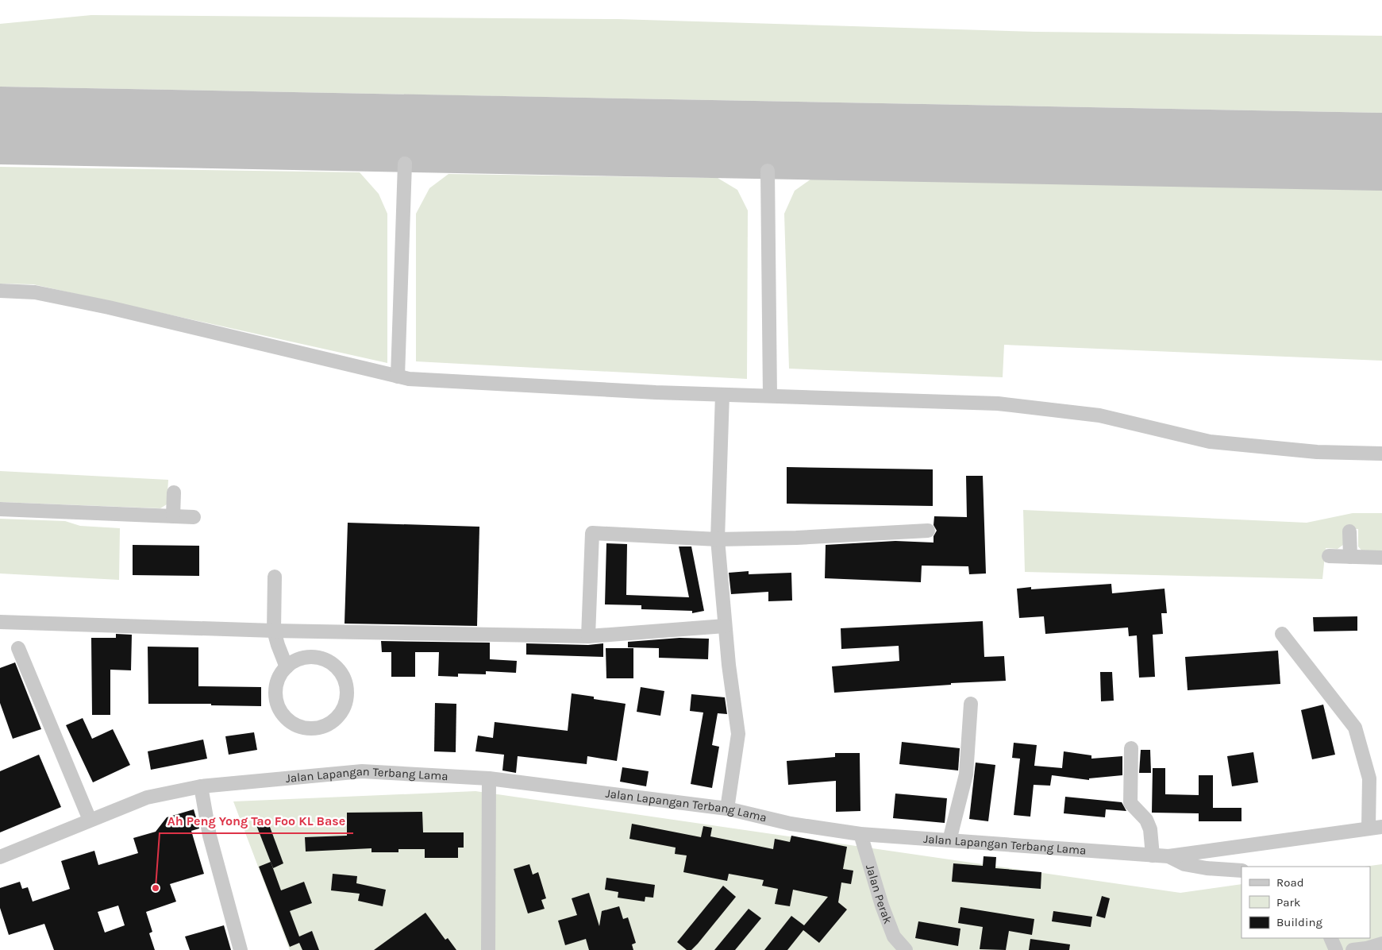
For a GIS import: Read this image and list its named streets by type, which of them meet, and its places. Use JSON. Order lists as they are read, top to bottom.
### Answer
{
  "streets": {
    "street": ["Jalan Lapangan Terbang Lama", "Jalan Perak"]
  },
  "crossings": [
    ["Jalan Lapangan Terbang Lama", "Jalan Perak"]
  ],
  "places": ["Ah Peng Yong Tao Foo KL Base"],
  "legend": ["Road", "Park", "Building"]
}
